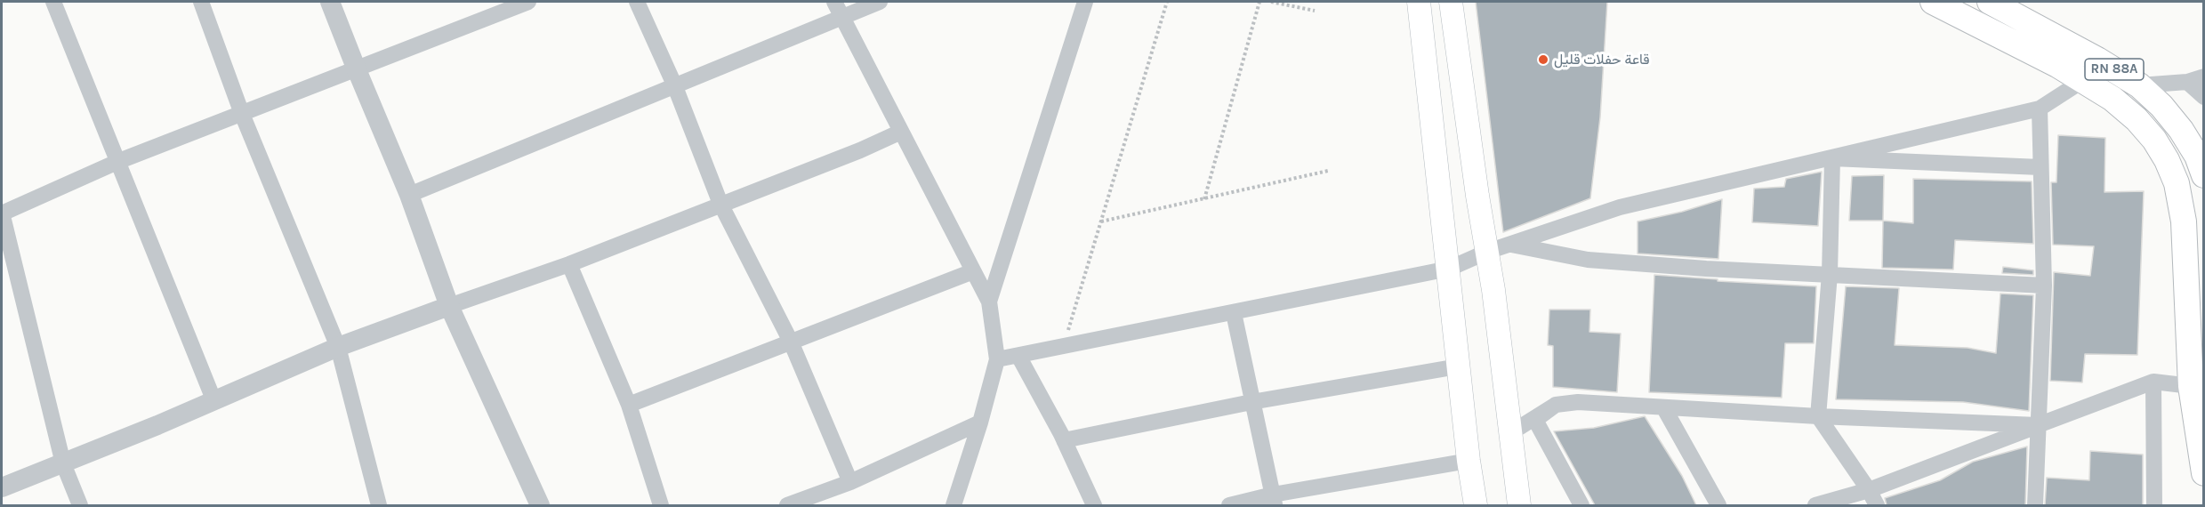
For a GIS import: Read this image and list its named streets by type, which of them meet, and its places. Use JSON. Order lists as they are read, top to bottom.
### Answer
{
  "streets": {
    "highway": ["RN 88A"]
  },
  "places": ["قاعة حفلات قليل"]
}
